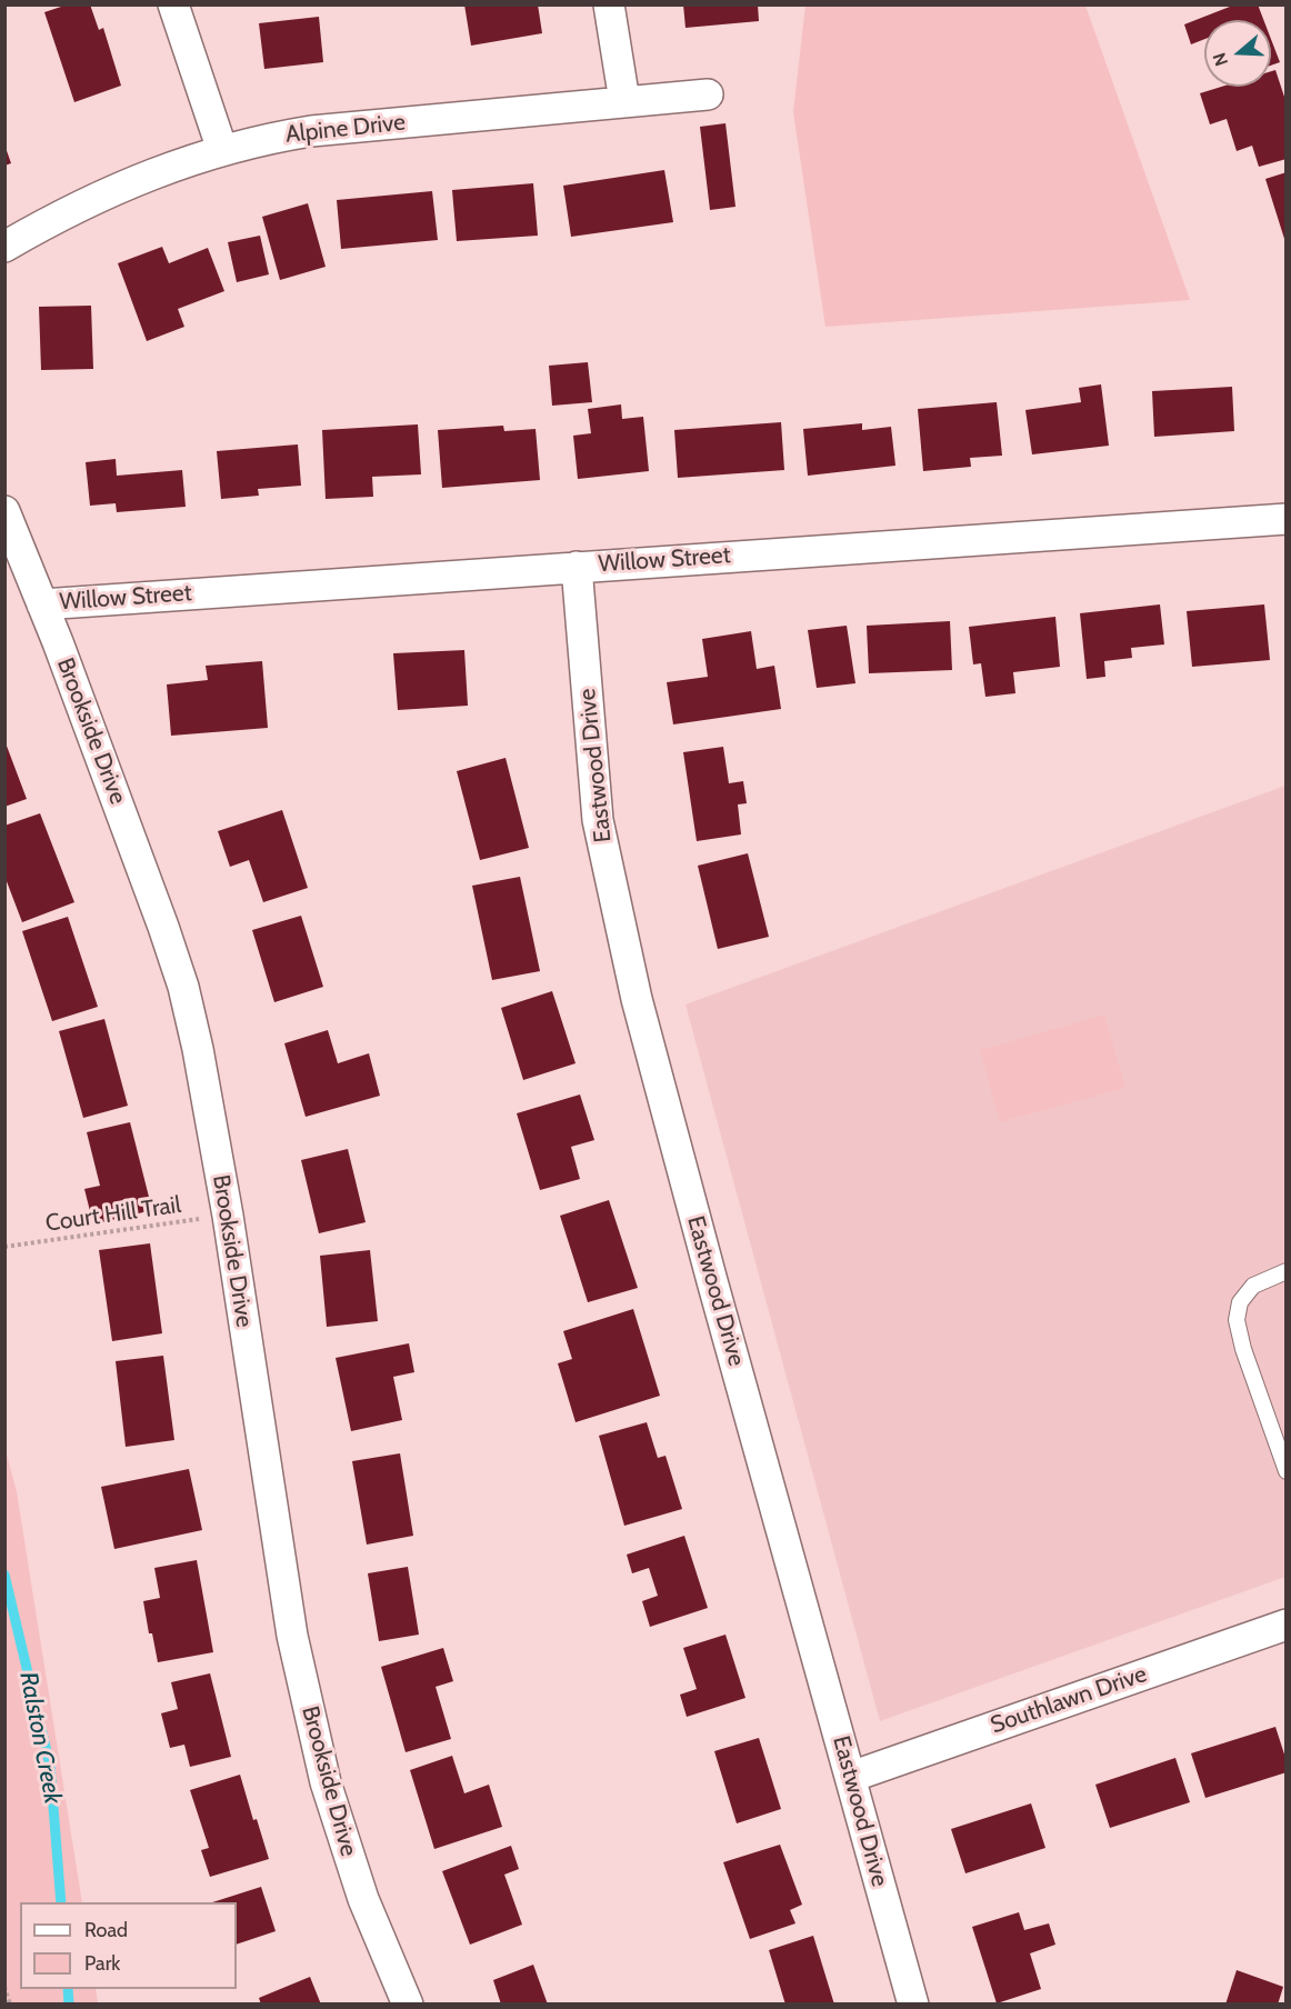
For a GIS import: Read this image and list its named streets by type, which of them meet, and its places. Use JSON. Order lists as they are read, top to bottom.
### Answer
{
  "streets": {
    "street": [
      "Alpine Drive",
      "Willow Street",
      "Brookside Drive",
      "Eastwood Drive",
      "Southlawn Drive"
    ],
    "path": ["Court Hill Trail"]
  },
  "crossings": [
    ["Willow Street", "Brookside Drive"],
    ["Willow Street", "Eastwood Drive"],
    ["Brookside Drive", "Court Hill Trail"],
    ["Eastwood Drive", "Southlawn Drive"]
  ],
  "water": ["Ralston Creek"],
  "legend": ["Road", "Park"],
  "north": "left"
}
